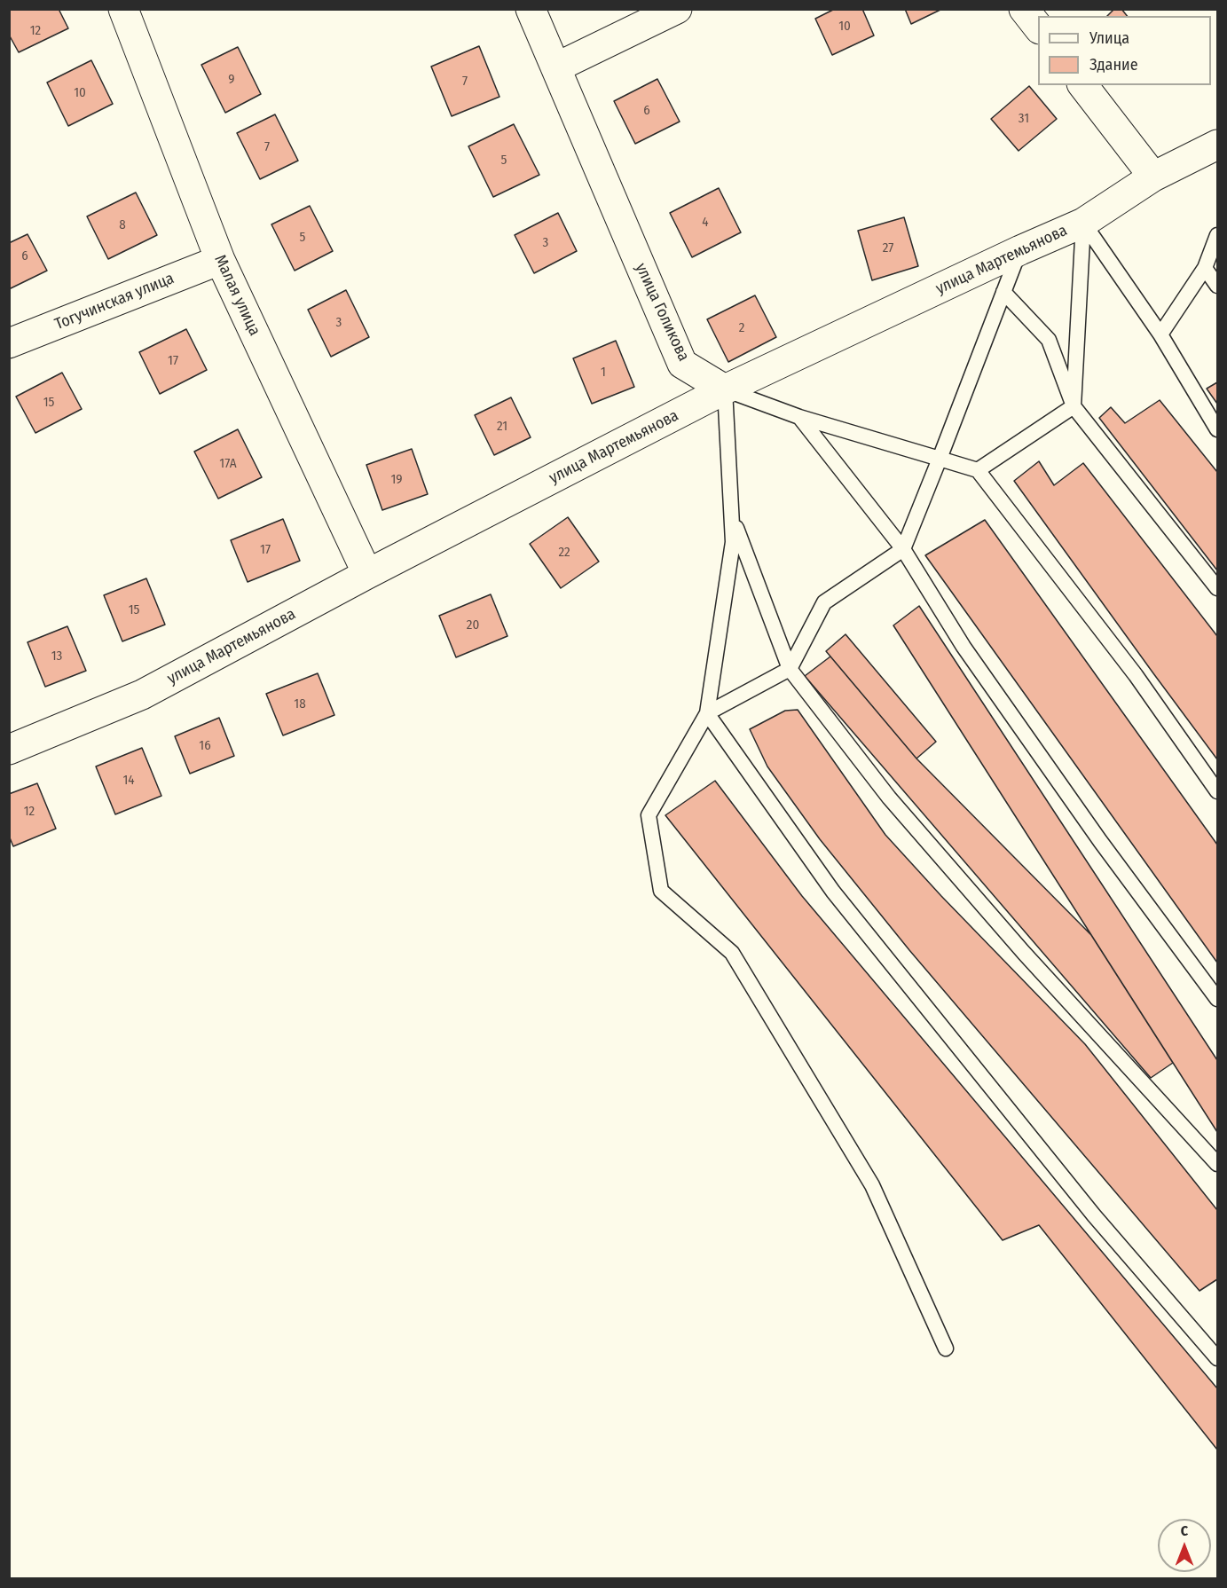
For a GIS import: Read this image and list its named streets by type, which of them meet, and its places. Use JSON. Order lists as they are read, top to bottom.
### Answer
{
  "streets": {
    "street": [
      "улица Мартемьянова",
      "Малая улица",
      "Тогучинская улица",
      "улица Голикова"
    ]
  },
  "crossings": [
    ["улица Мартемьянова", "Малая улица"],
    ["улица Мартемьянова", "улица Голикова"],
    ["Малая улица", "Тогучинская улица"]
  ],
  "house_numbers": [
    "10",
    "12",
    "9",
    "7",
    "10",
    "6",
    "31",
    "7",
    "5",
    "4",
    "8",
    "5",
    "3",
    "27",
    "6",
    "3",
    "2",
    "17",
    "1",
    "15",
    "21",
    "17А",
    "19",
    "17",
    "22",
    "15",
    "20",
    "13",
    "18",
    "16",
    "14",
    "12"
  ],
  "legend": ["Улица", "Здание"],
  "north": "top"
}
